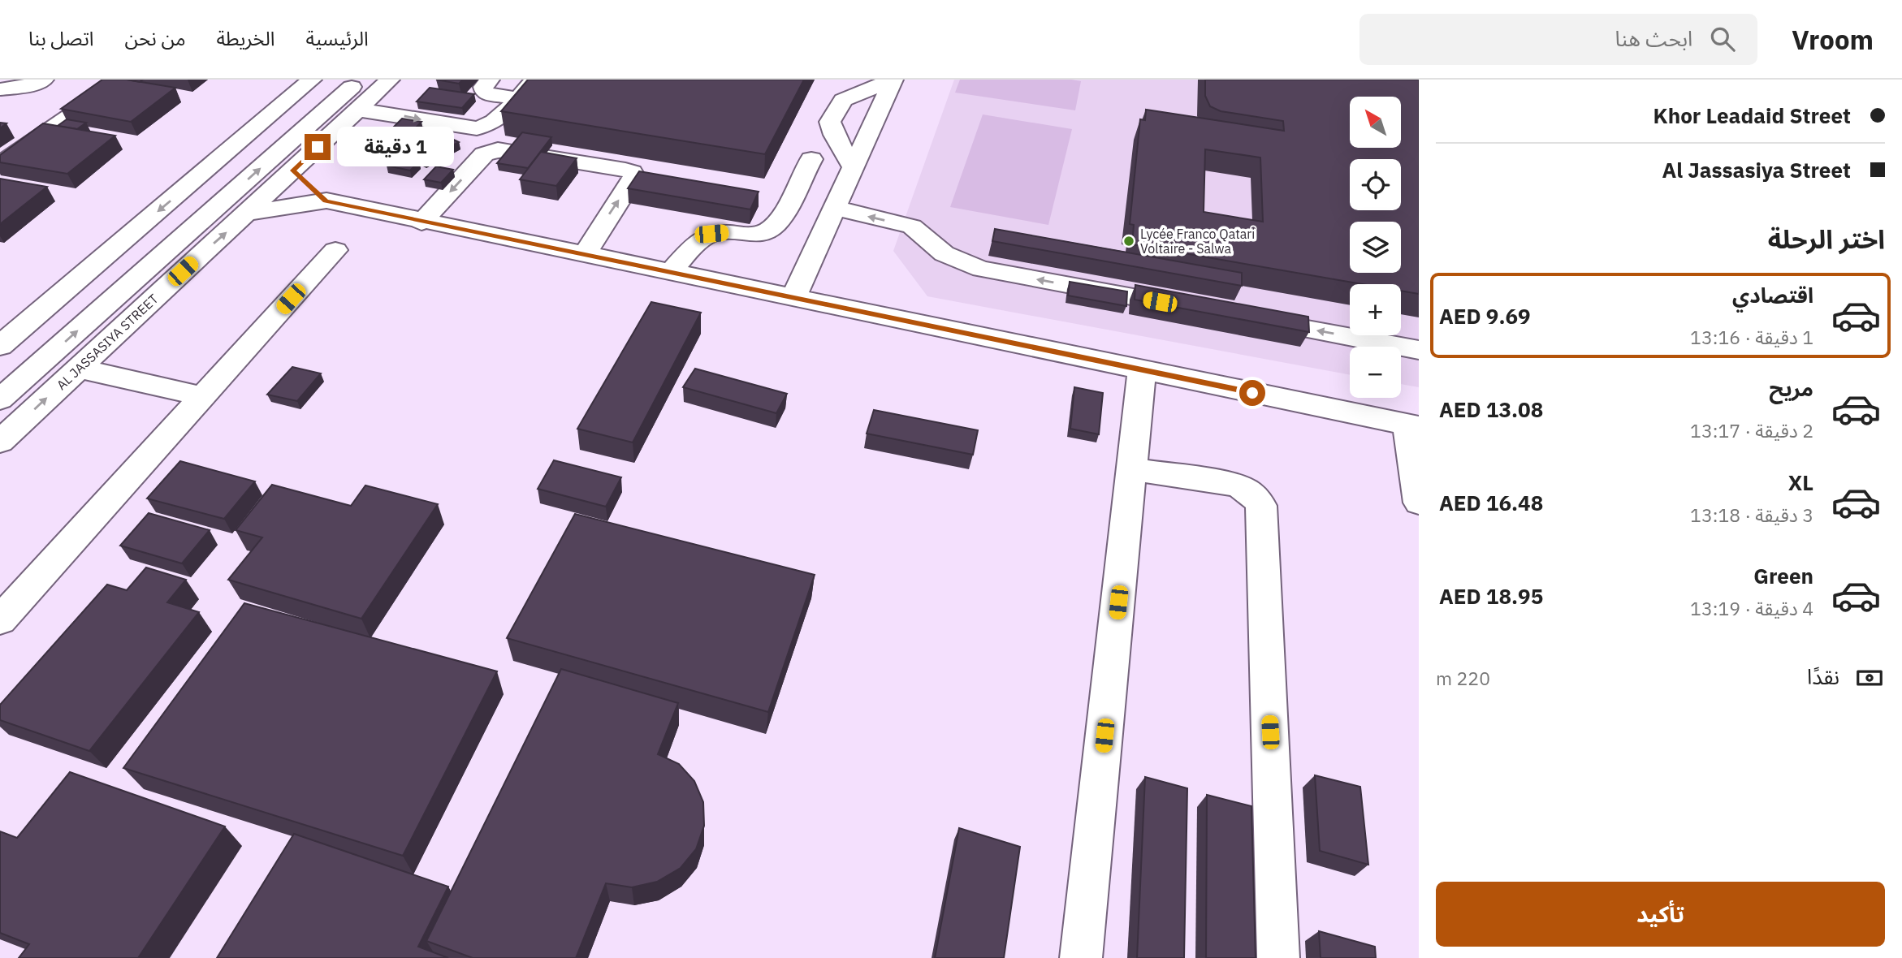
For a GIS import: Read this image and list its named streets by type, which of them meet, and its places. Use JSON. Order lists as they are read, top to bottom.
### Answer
{
  "streets": {
    "street": ["AL JASSASIYA STREET"]
  },
  "places": ["Lycée Franco Qatari Voltaire - Salwa"],
  "north": "top left",
  "page": {
    "header": "Vroom",
    "search": "ابحث هنا",
    "nav": [
      "الرئيسية",
      "الخريطة",
      "من نحن",
      "اتصل بنا"
    ],
    "banner": ["Khor Leadaid Street", "Al Jassasiya Street"],
    "map_buttons": ["+", "−"],
    "bubble": "1 دقيقة",
    "heading": "اختر الرحلة",
    "list": [
      {
        "name": "اقتصادي",
        "note": "1 دقيقة · 13:16",
        "value": "AED 9.69"
      },
      {
        "name": "مريح",
        "note": "2 دقيقة · 13:17",
        "value": "AED 13.08"
      },
      {
        "name": "XL",
        "note": "3 دقيقة · 13:18",
        "value": "AED 16.48"
      },
      {
        "name": "Green",
        "note": "4 دقيقة · 13:19",
        "value": "AED 18.95"
      }
    ],
    "pay": ["نقدًا", "220 m"],
    "buttons": "تأكيد"
  }
}
